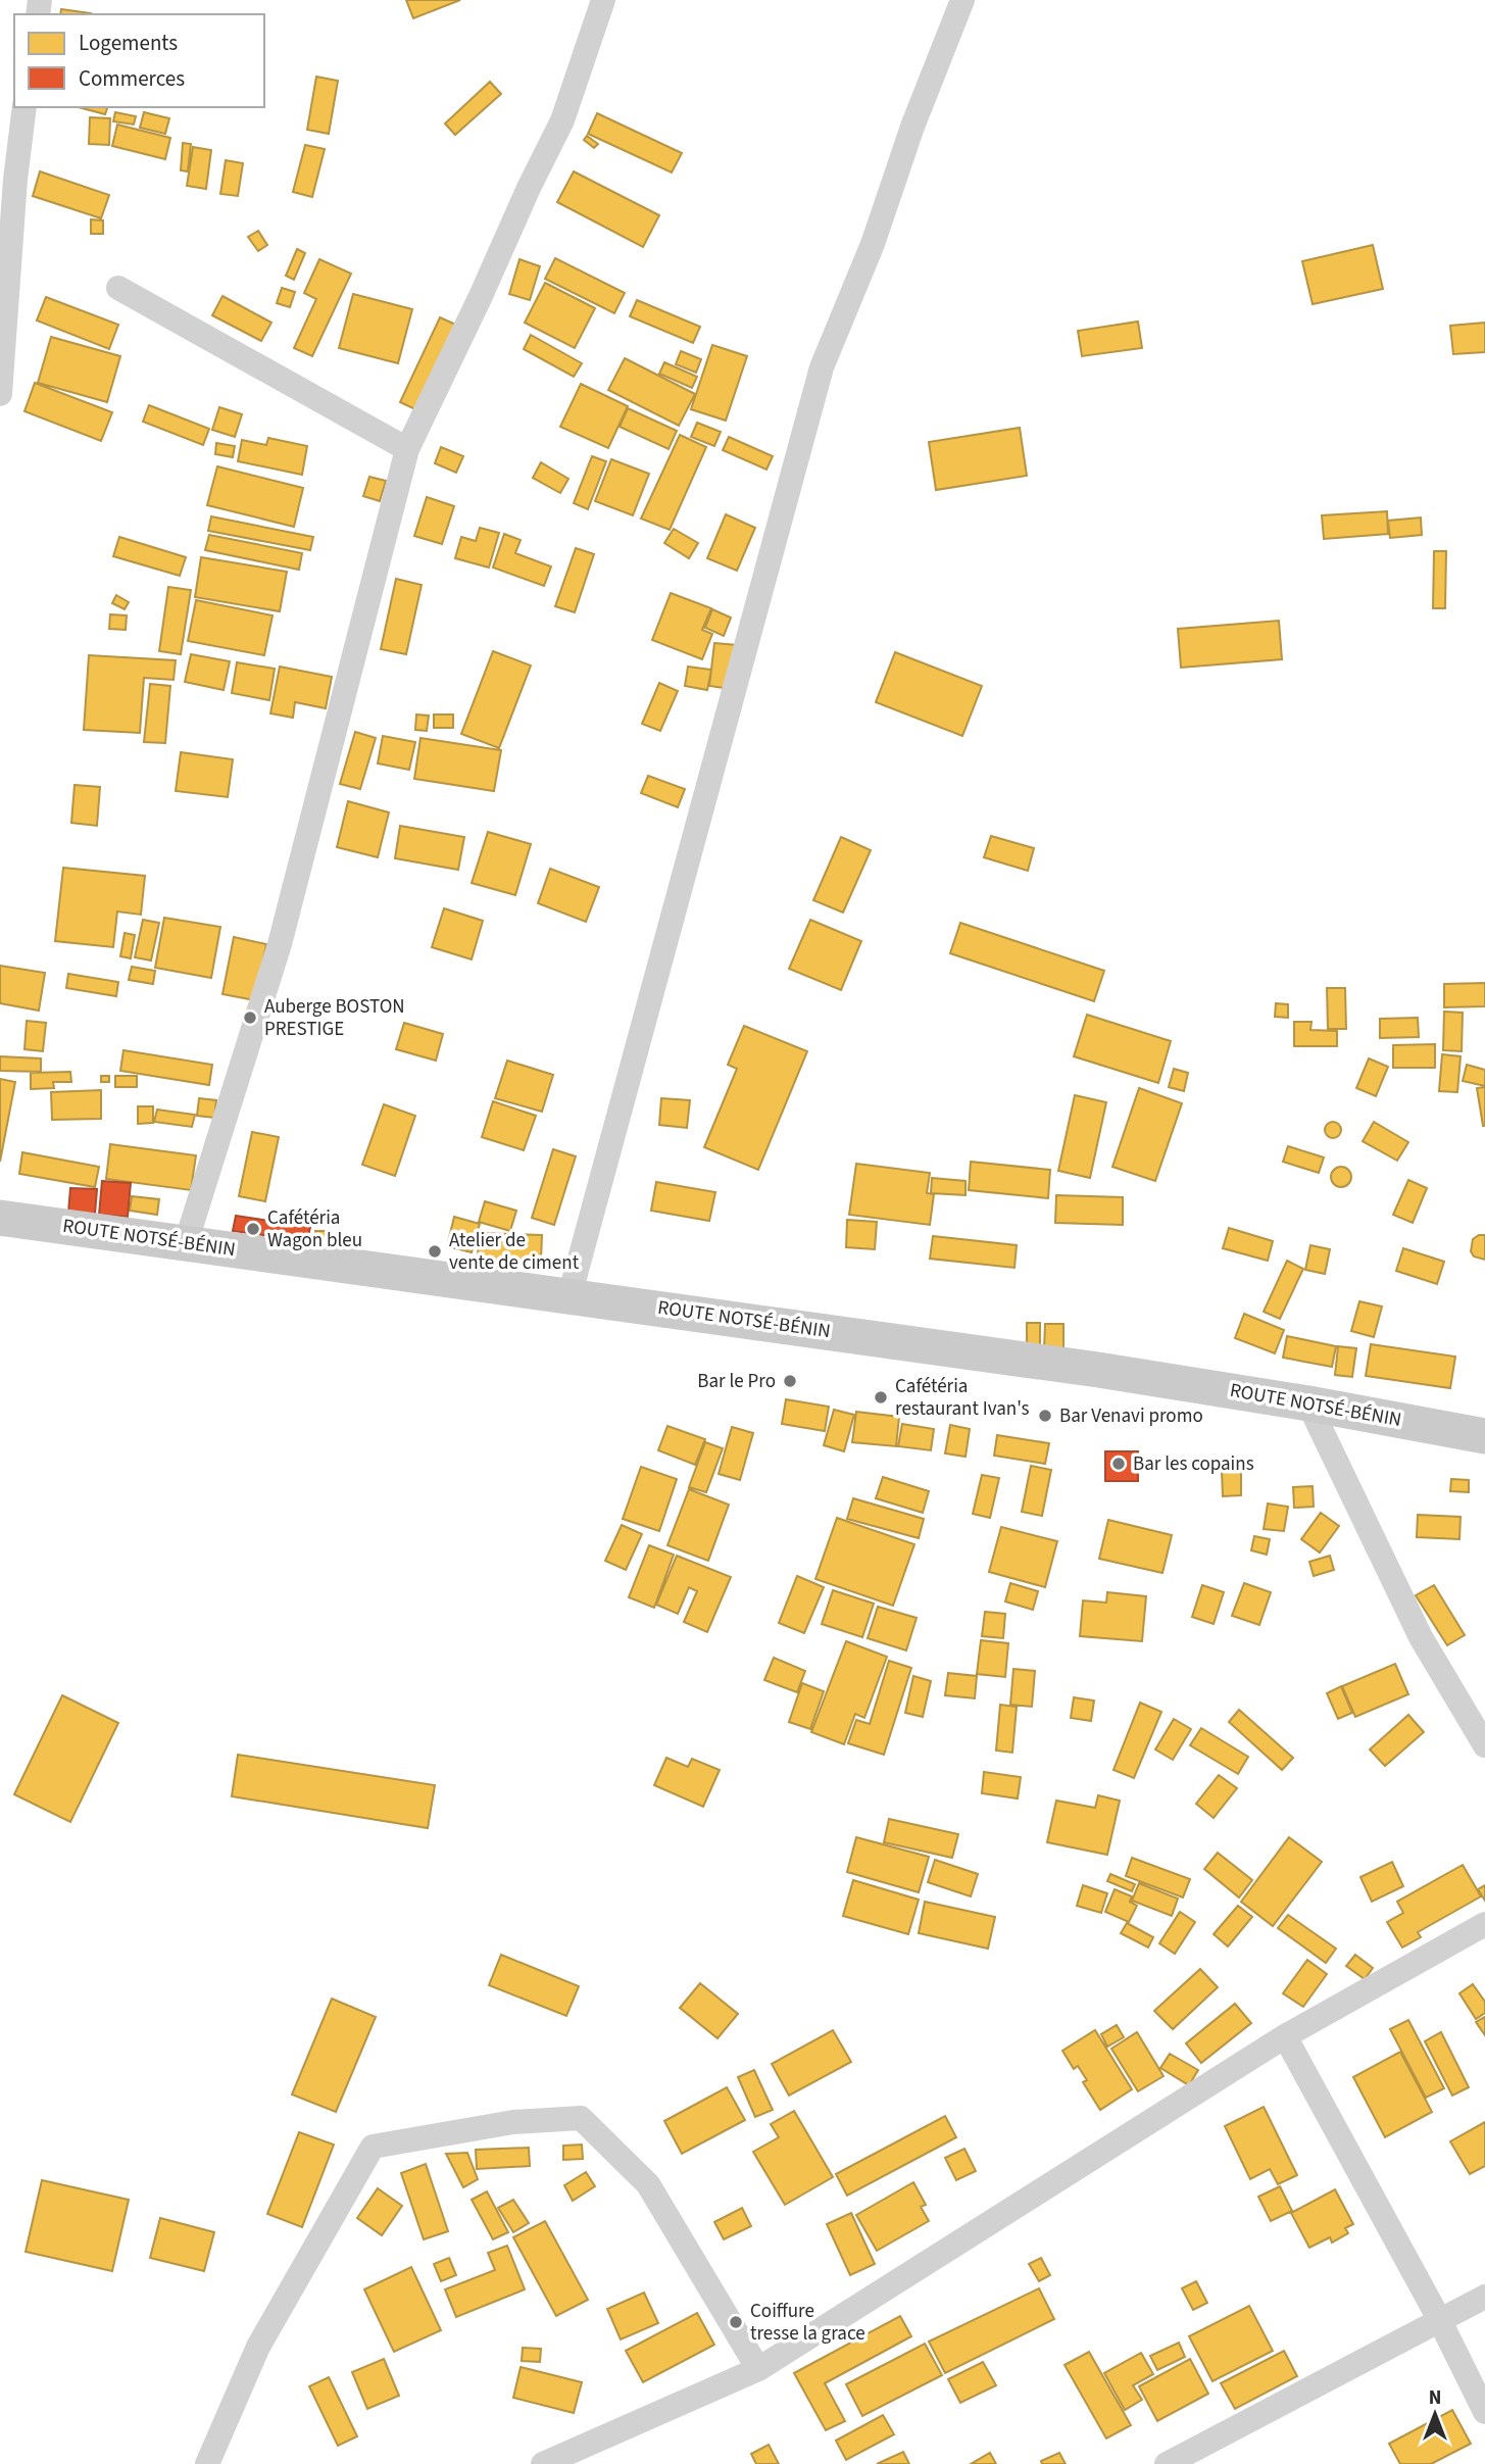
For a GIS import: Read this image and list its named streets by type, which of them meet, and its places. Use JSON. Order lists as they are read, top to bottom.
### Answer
{
  "streets": {
    "main road": ["ROUTE NOTSÉ-BÉNIN"]
  },
  "places": [
    "Auberge BOSTON PRESTIGE",
    "Cafétéria Wagon bleu",
    "Atelier de vente de ciment",
    "Bar le Pro",
    "Cafétéria restaurant Ivan's",
    "Bar Venavi promo",
    "Bar les copains",
    "Coiffure tresse la grace"
  ],
  "legend": ["Logements", "Commerces"],
  "north": "top"
}
